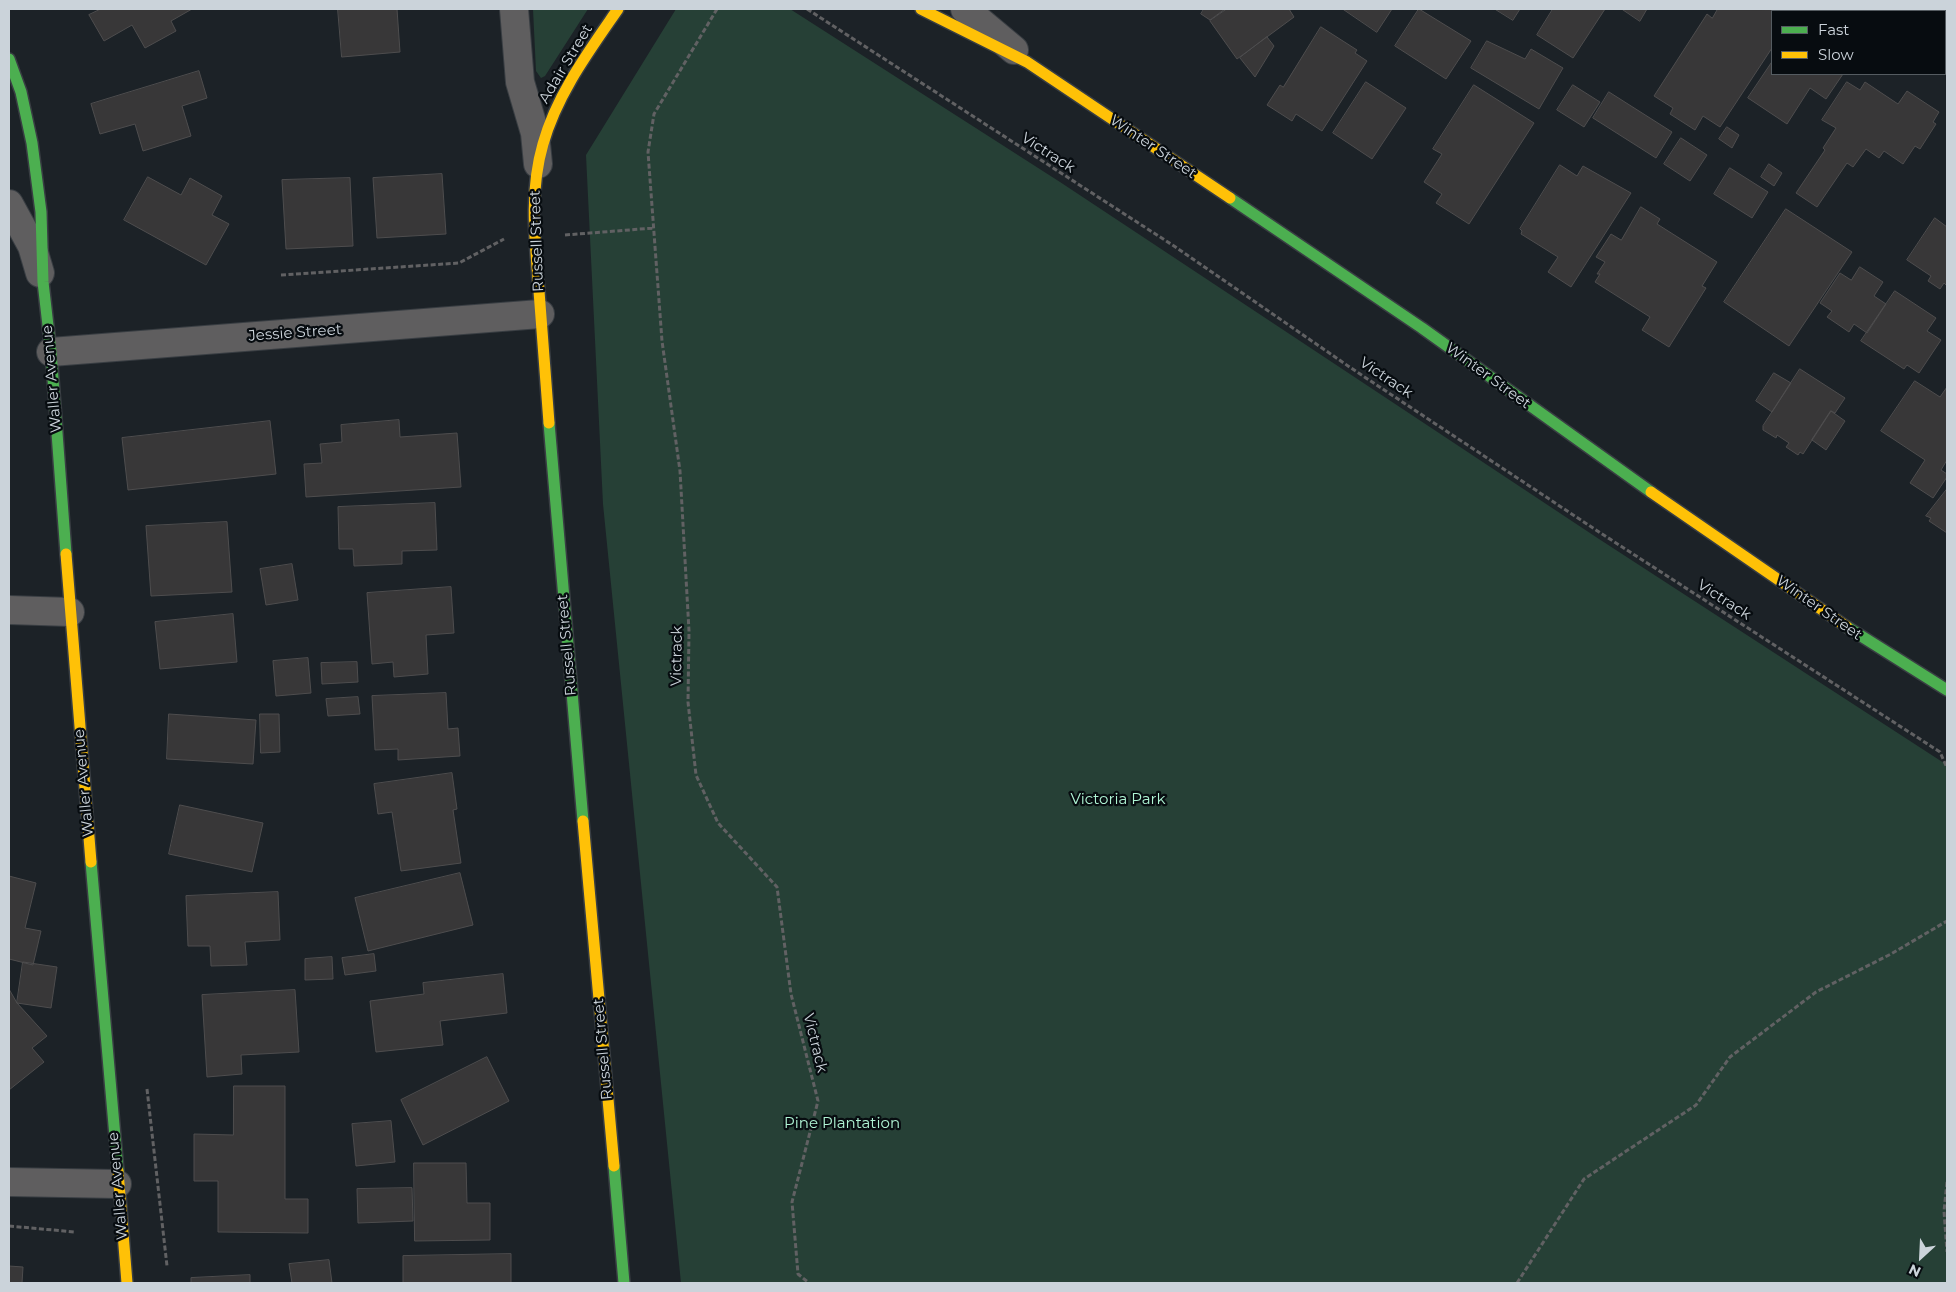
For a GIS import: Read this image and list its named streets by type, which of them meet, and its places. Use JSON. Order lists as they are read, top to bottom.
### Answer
{
  "streets": {
    "street": [
      "Adair Street",
      "Winter Street",
      "Russell Street",
      "Jessie Street",
      "Waller Avenue"
    ],
    "path": ["Victrack"]
  },
  "crossings": [
    ["Adair Street", "Russell Street"],
    ["Russell Street", "Jessie Street"],
    ["Jessie Street", "Waller Avenue"]
  ],
  "parks": ["Victoria Park", "Pine Plantation"],
  "legend": ["Fast", "Slow"],
  "north": "bottom left"
}
